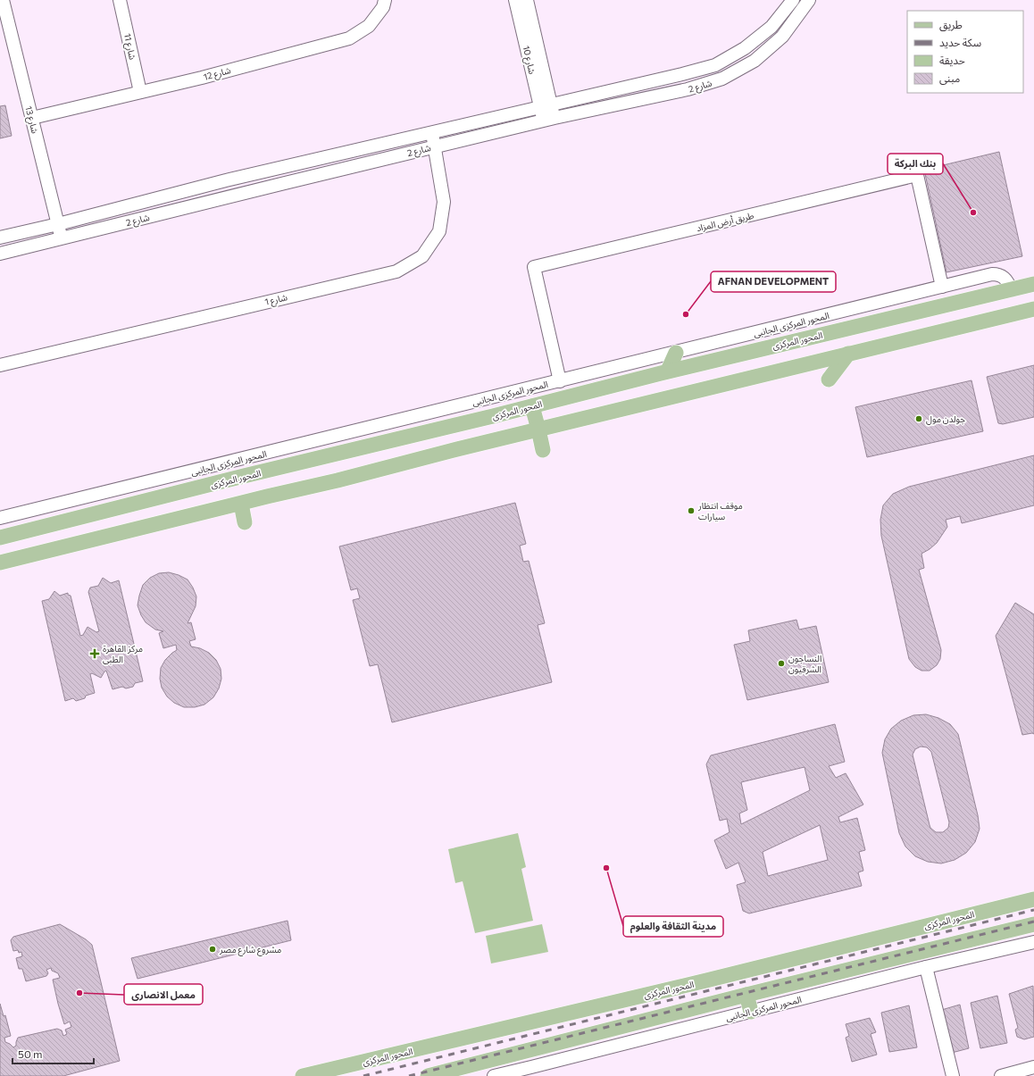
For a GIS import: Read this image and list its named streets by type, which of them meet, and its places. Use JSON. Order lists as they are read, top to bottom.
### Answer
{
  "streets": {
    "main road": ["المحور المركزى"],
    "street": [
      "شارع 11",
      "شارع 10",
      "شارع 12",
      "شارع 2",
      "شارع 13",
      "طريق أرض المزاد",
      "شارع 1",
      "المحور المركزى الجانبى"
    ]
  },
  "crossings": [
    ["شارع 11", "شارع 12"],
    ["شارع 10", "شارع 2"],
    ["شارع 12", "شارع 13"],
    ["شارع 2", "شارع 13"],
    ["شارع 2", "شارع 1"],
    ["طريق أرض المزاد", "المحور المركزى الجانبى"],
    ["المحور المركزى الجانبى", "المحور المركزى"]
  ],
  "places": {
    "other": [
      "بنك البركة",
      "AFNAN DEVELOPMENT",
      "جولدن مول",
      "موقف انتظار سيارات",
      "النساجون الشرقيون",
      "مدينة الثقافة والعلوم",
      "مشروع شارع مصر",
      "معمل الانصارى"
    ],
    "health": ["مركز القاهرة الطبى"]
  },
  "legend": [
    "طريق",
    "سكة حديد",
    "حديقة",
    "مبنى"
  ],
  "scale_bar": "50 m"
}
